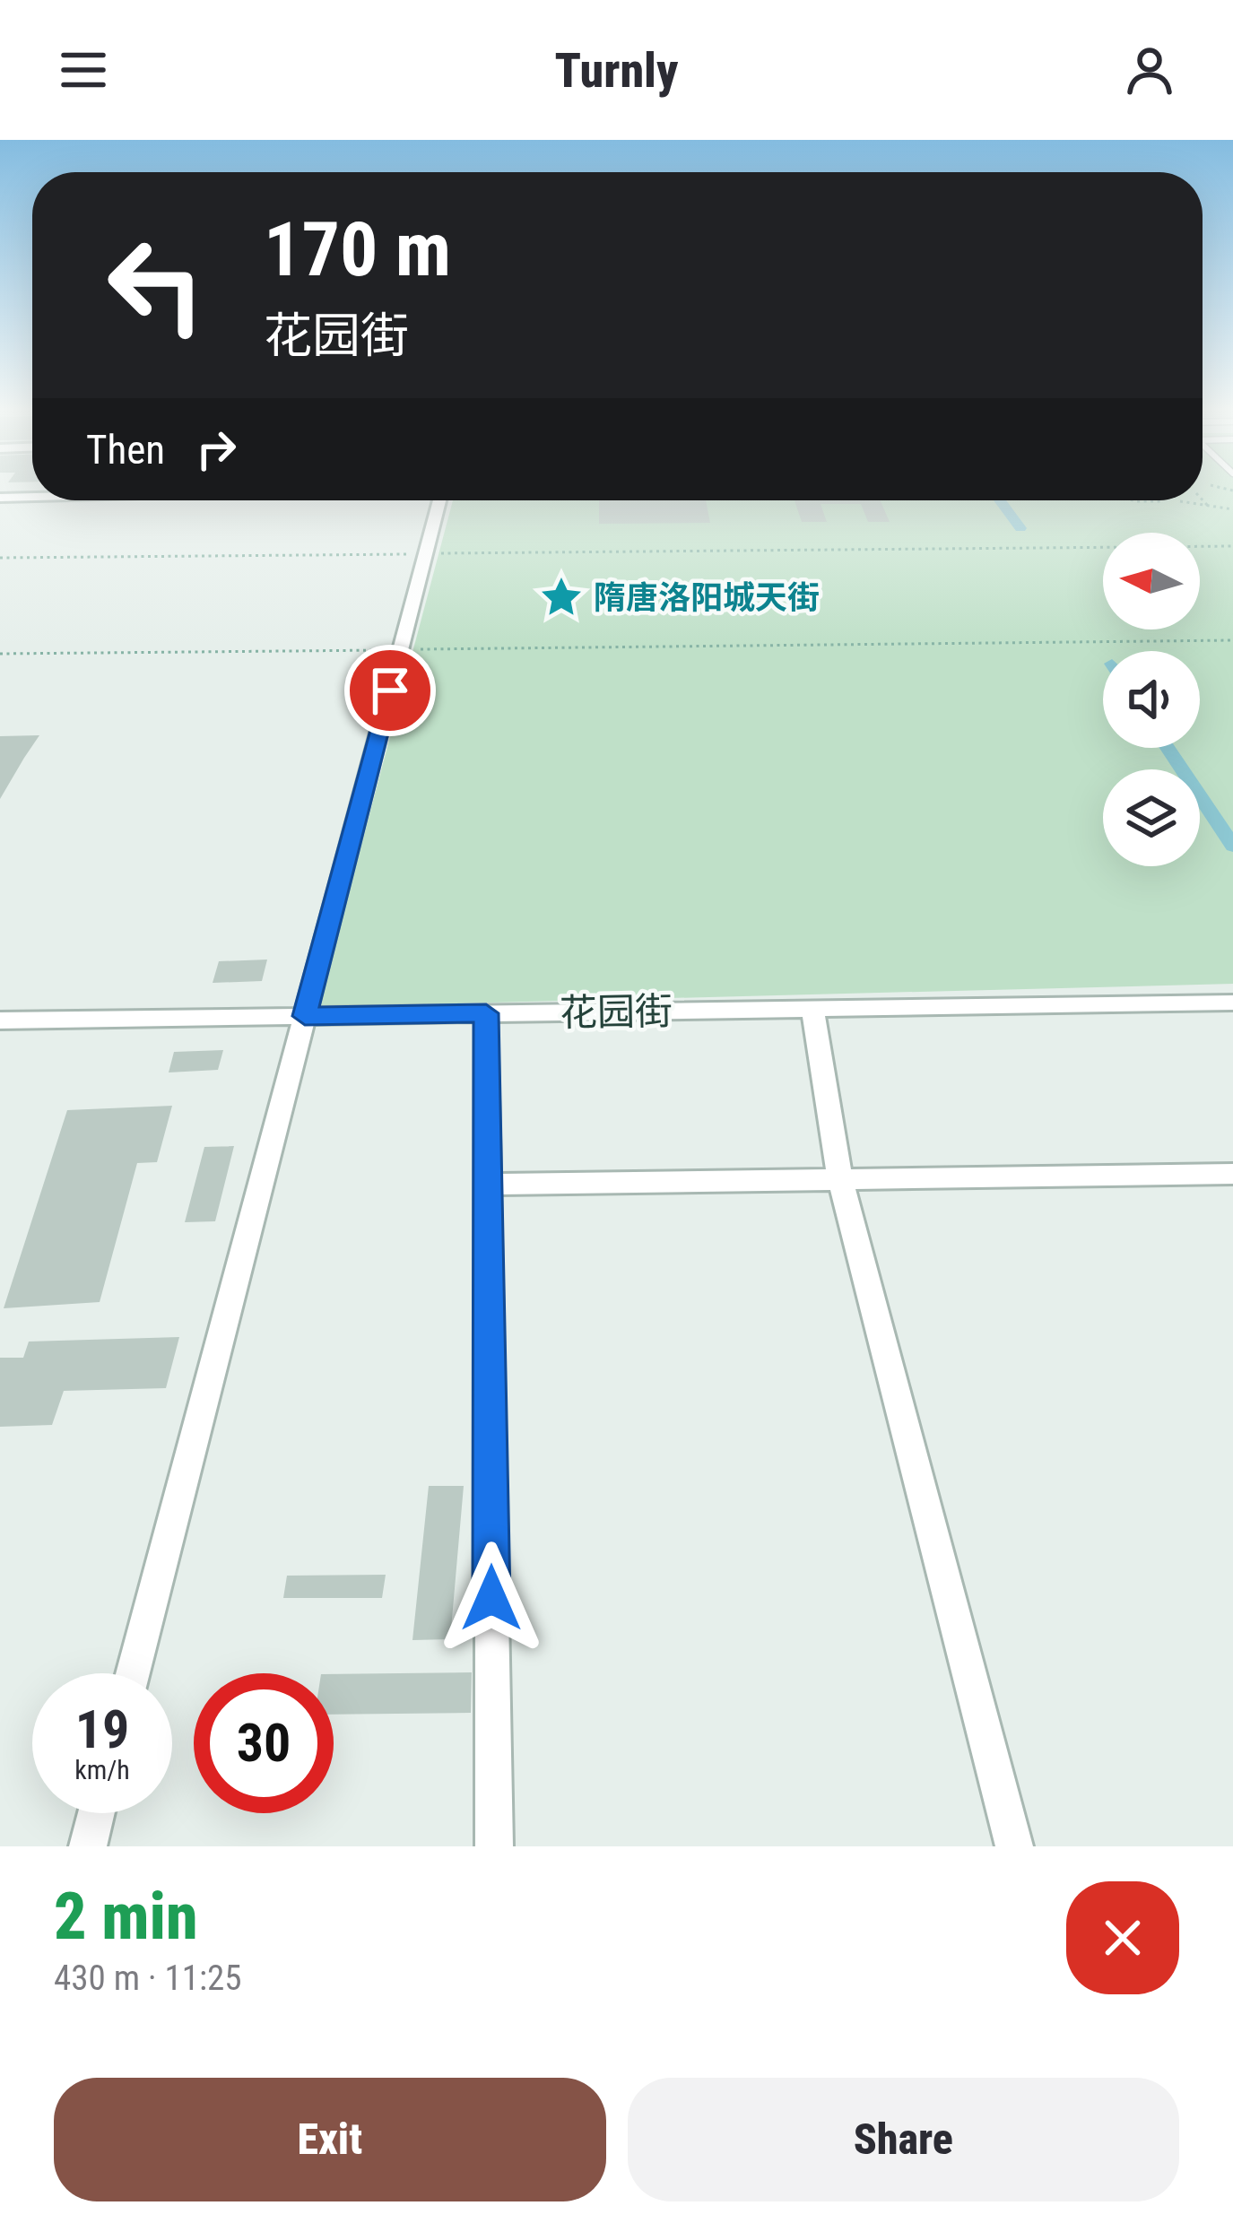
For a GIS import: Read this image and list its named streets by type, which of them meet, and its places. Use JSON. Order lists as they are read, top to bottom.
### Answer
{
  "streets": {
    "street": ["花园街"]
  },
  "places": {
    "place": ["隋唐洛阳城天街"]
  },
  "north": "left",
  "page": {
    "header": "Turnly",
    "turn": ["170 m", "花园街"],
    "then": "Then",
    "speed": "19 km/h",
    "limit": "30",
    "heading": ["2 min", "430 m · 11:25"],
    "buttons": ["Exit", "Share"]
  }
}
